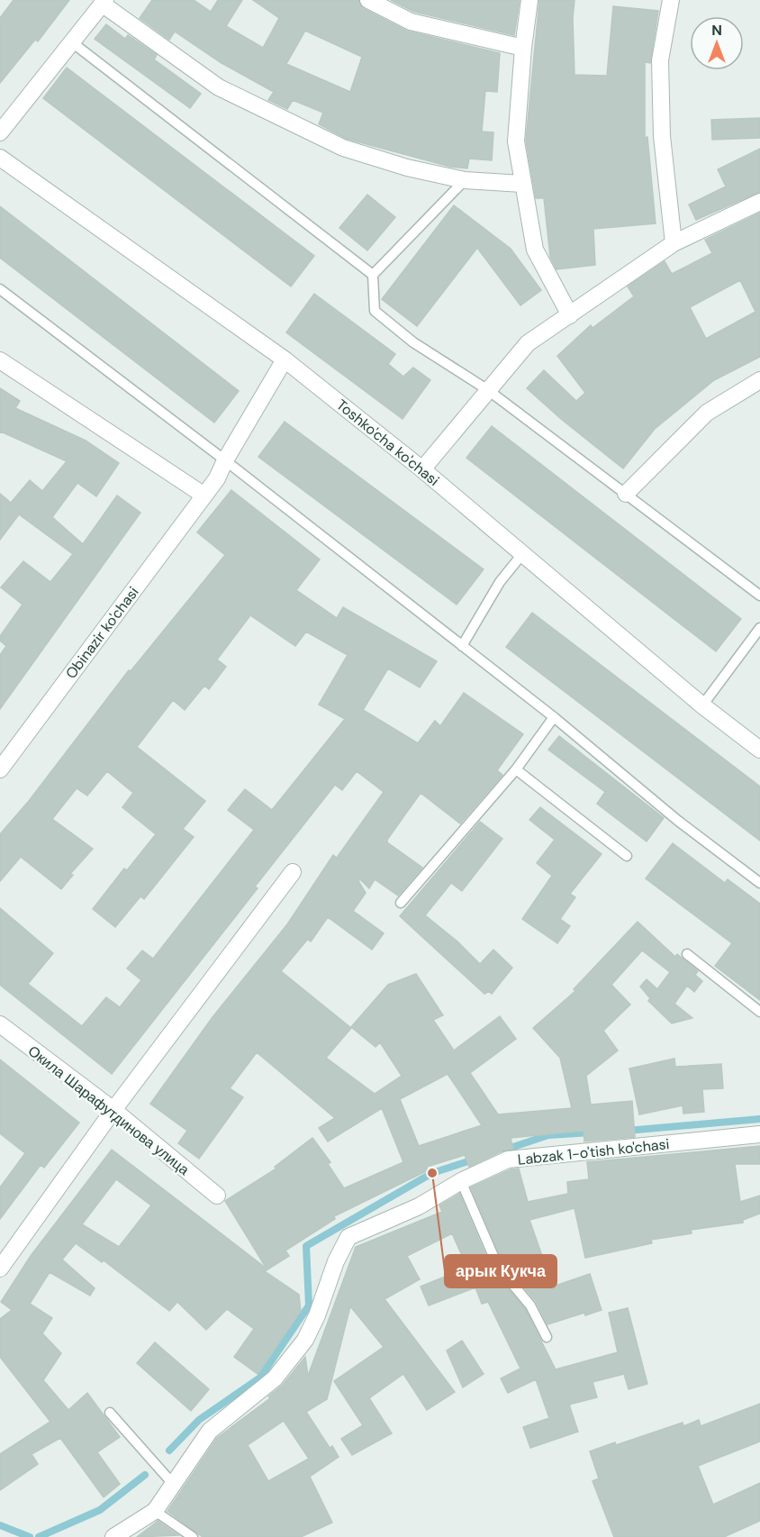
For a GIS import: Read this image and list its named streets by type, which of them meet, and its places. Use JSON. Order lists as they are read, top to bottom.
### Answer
{
  "streets": {
    "street": [
      "Toshko'cha ko'chasi",
      "Obinazir ko'chasi",
      "Окила Шарафутдинова улица",
      "Labzak 1-o'tish ko'chasi"
    ]
  },
  "crossings": [
    ["Toshko'cha ko'chasi", "Obinazir ko'chasi"]
  ],
  "places": ["арык Кукча"],
  "north": "top"
}
